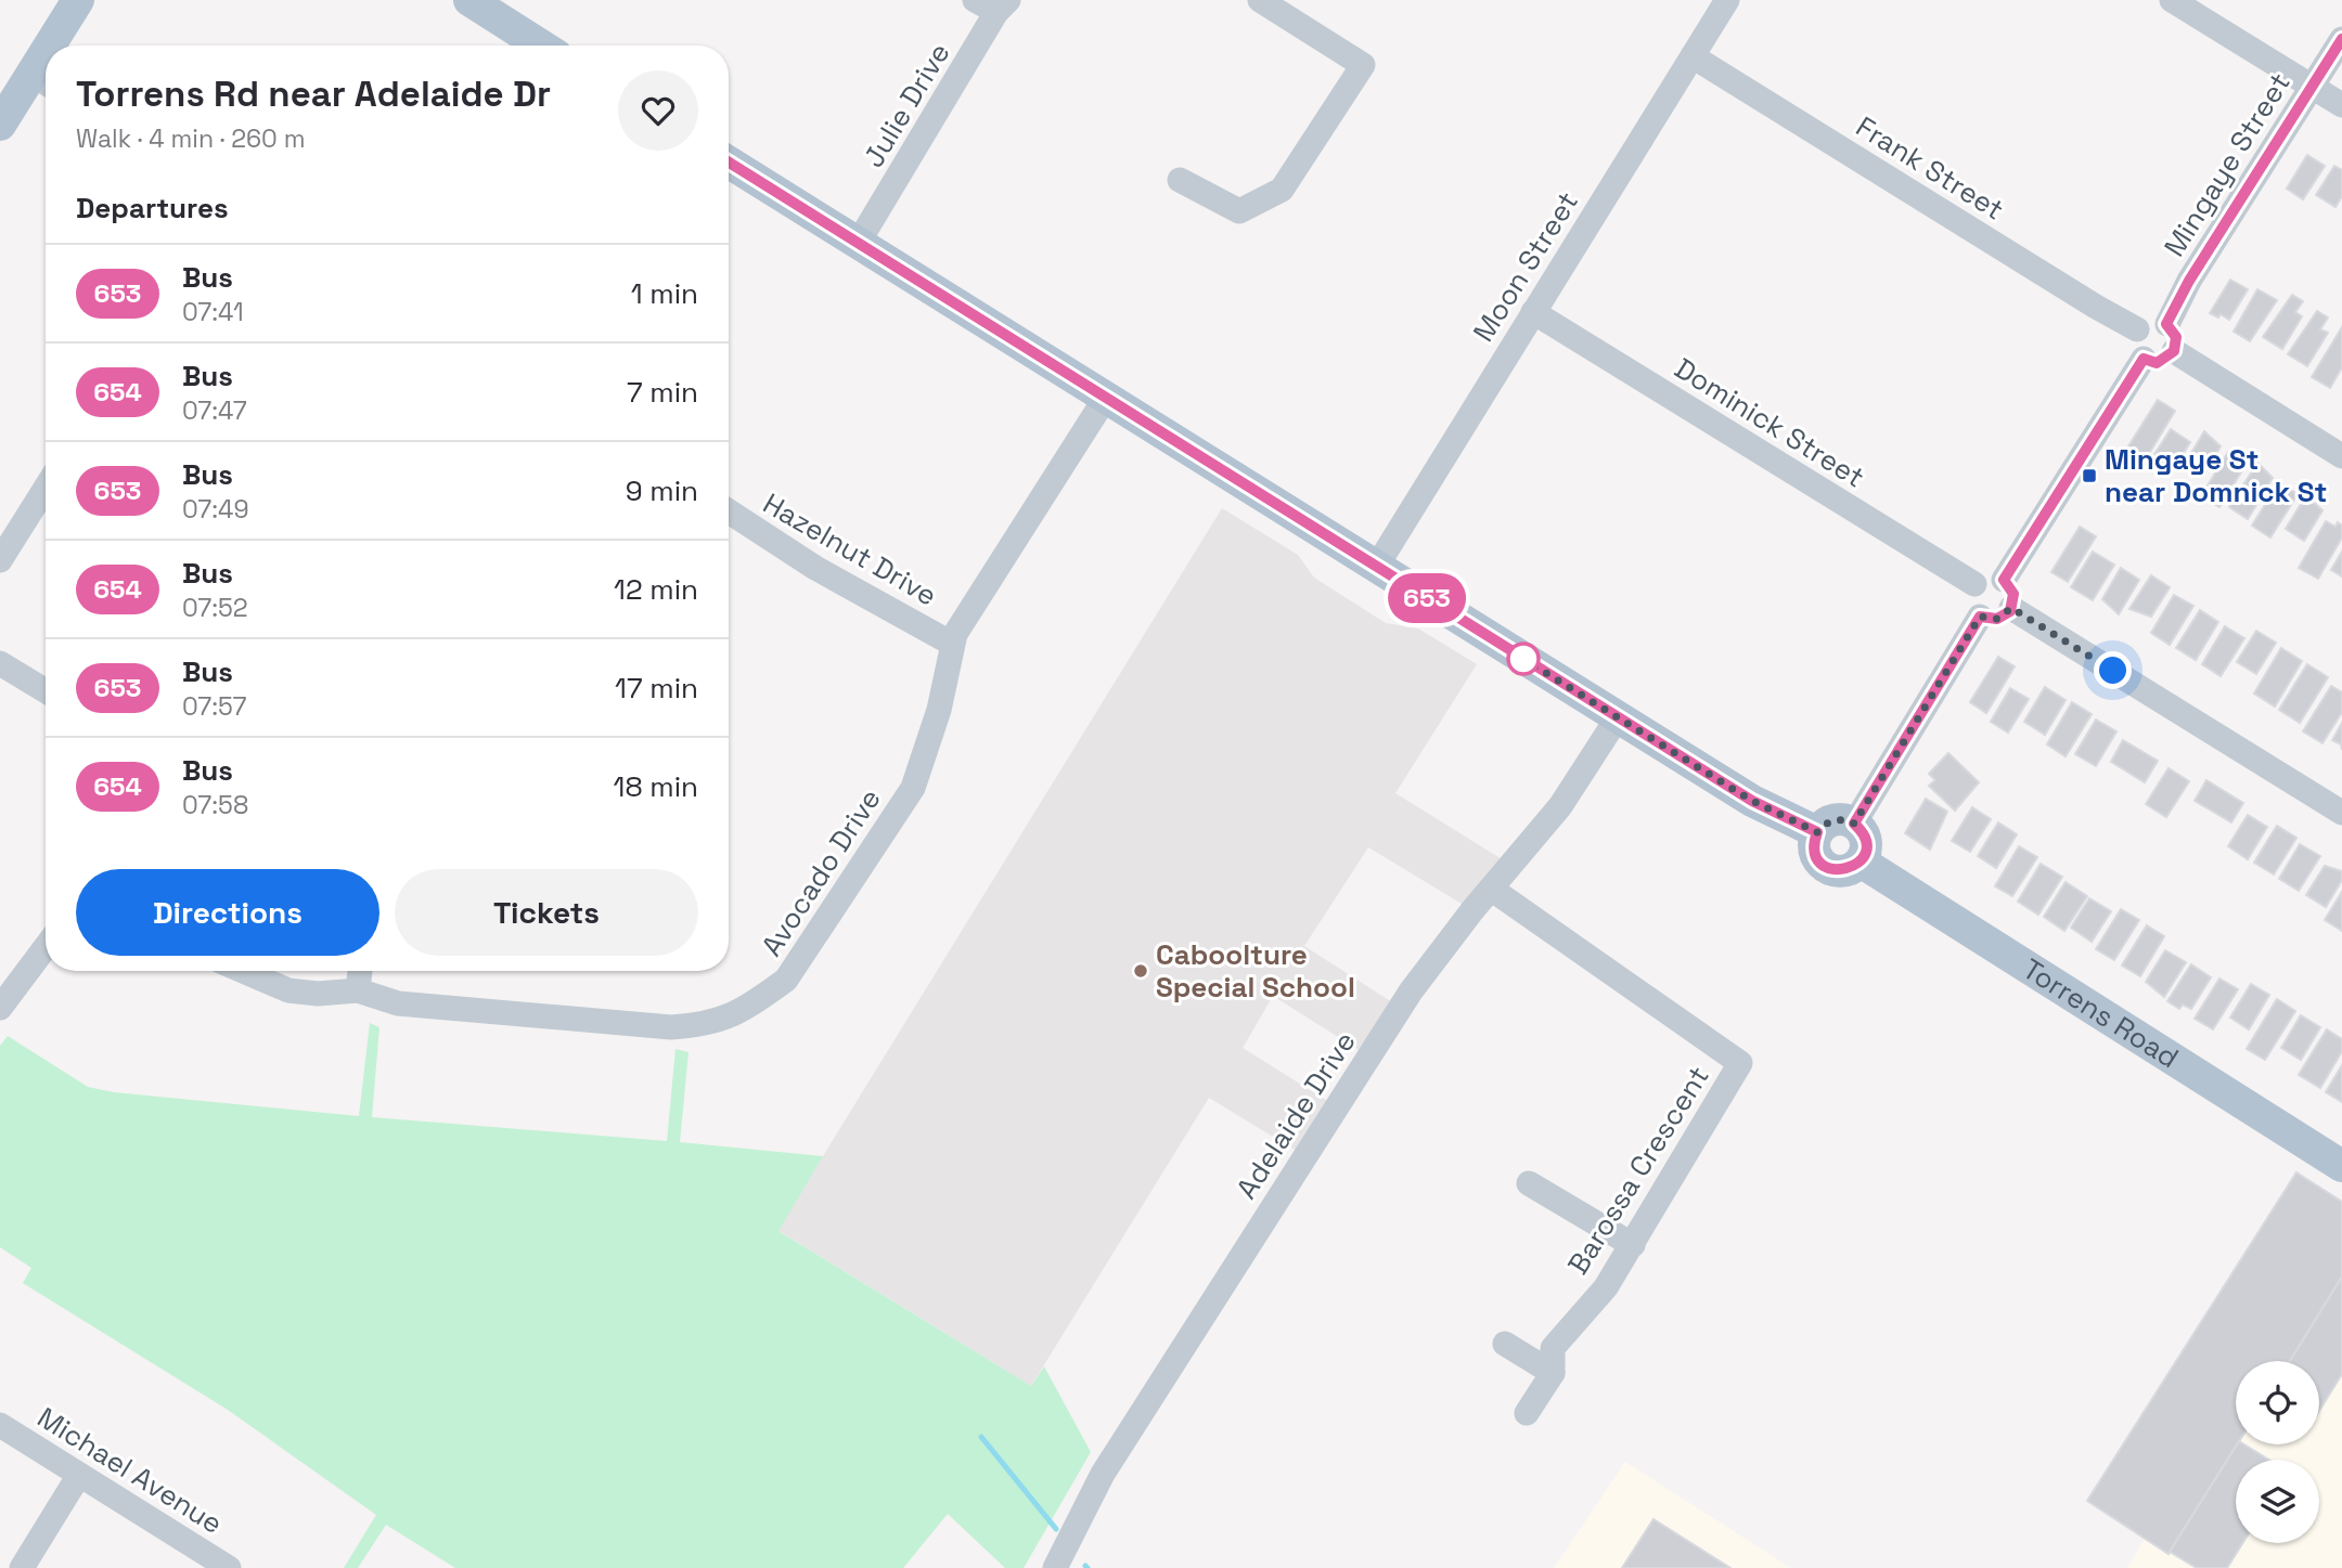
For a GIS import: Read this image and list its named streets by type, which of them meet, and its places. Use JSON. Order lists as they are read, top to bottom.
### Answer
{
  "streets": {
    "main road": ["Torrens Road"],
    "street": [
      "Julie Drive",
      "Mingaye Street",
      "Frank Street",
      "Moon Street",
      "Dominick Street",
      "Hazelnut Drive",
      "Avocado Drive",
      "Adelaide Drive",
      "Barossa Crescent",
      "Michael Avenue"
    ]
  },
  "crossings": [
    ["Mingaye Street", "Frank Street"],
    ["Frank Street", "Moon Street"],
    ["Moon Street", "Dominick Street"],
    ["Hazelnut Drive", "Avocado Drive"],
    ["Adelaide Drive", "Barossa Crescent"]
  ],
  "places": {
    "transit": ["Mingaye St near Domnick St"],
    "other": ["Caboolture Special School"]
  },
  "lines": ["bus line 653"],
  "page": {
    "on_map": "653",
    "heading": [
      ["Torrens Rd near Adelaide Dr", "Walk · 4 min · 260 m"],
      "Departures"
    ],
    "list": [
      {
        "mark": "653",
        "name": "Bus",
        "note": "07:41",
        "value": "1 min"
      },
      {
        "mark": "654",
        "name": "Bus",
        "note": "07:47",
        "value": "7 min"
      },
      {
        "mark": "653",
        "name": "Bus",
        "note": "07:49",
        "value": "9 min"
      },
      {
        "mark": "654",
        "name": "Bus",
        "note": "07:52",
        "value": "12 min"
      },
      {
        "mark": "653",
        "name": "Bus",
        "note": "07:57",
        "value": "17 min"
      },
      {
        "mark": "654",
        "name": "Bus",
        "note": "07:58",
        "value": "18 min"
      }
    ],
    "buttons": ["Directions", "Tickets"]
  }
}
